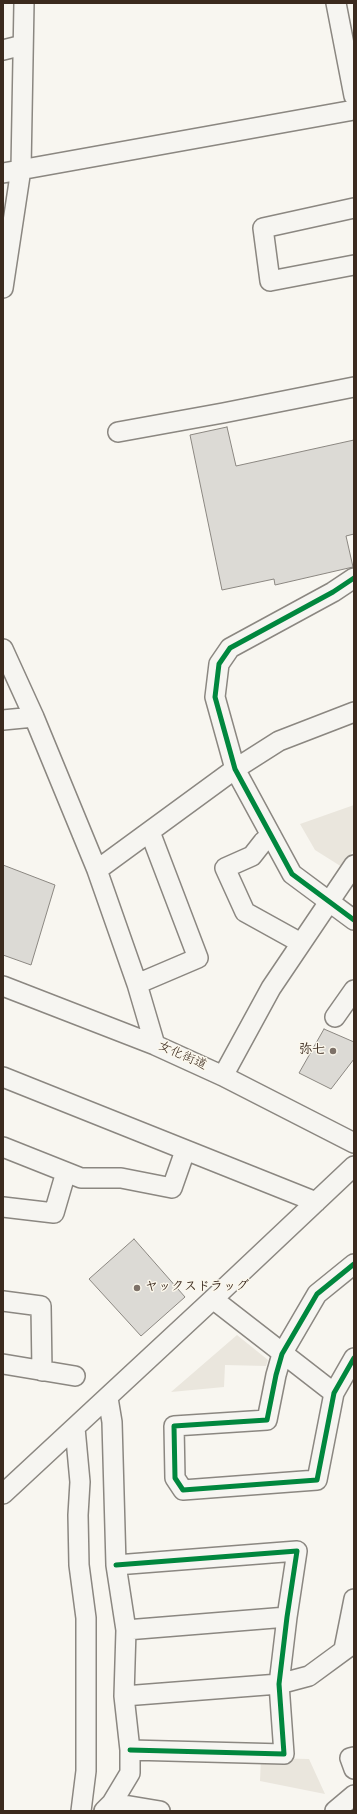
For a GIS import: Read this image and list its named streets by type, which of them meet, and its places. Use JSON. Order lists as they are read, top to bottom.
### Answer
{
  "streets": {
    "street": ["女化街道"]
  },
  "places": ["弥七", "ヤックスドラッグ"]
}
